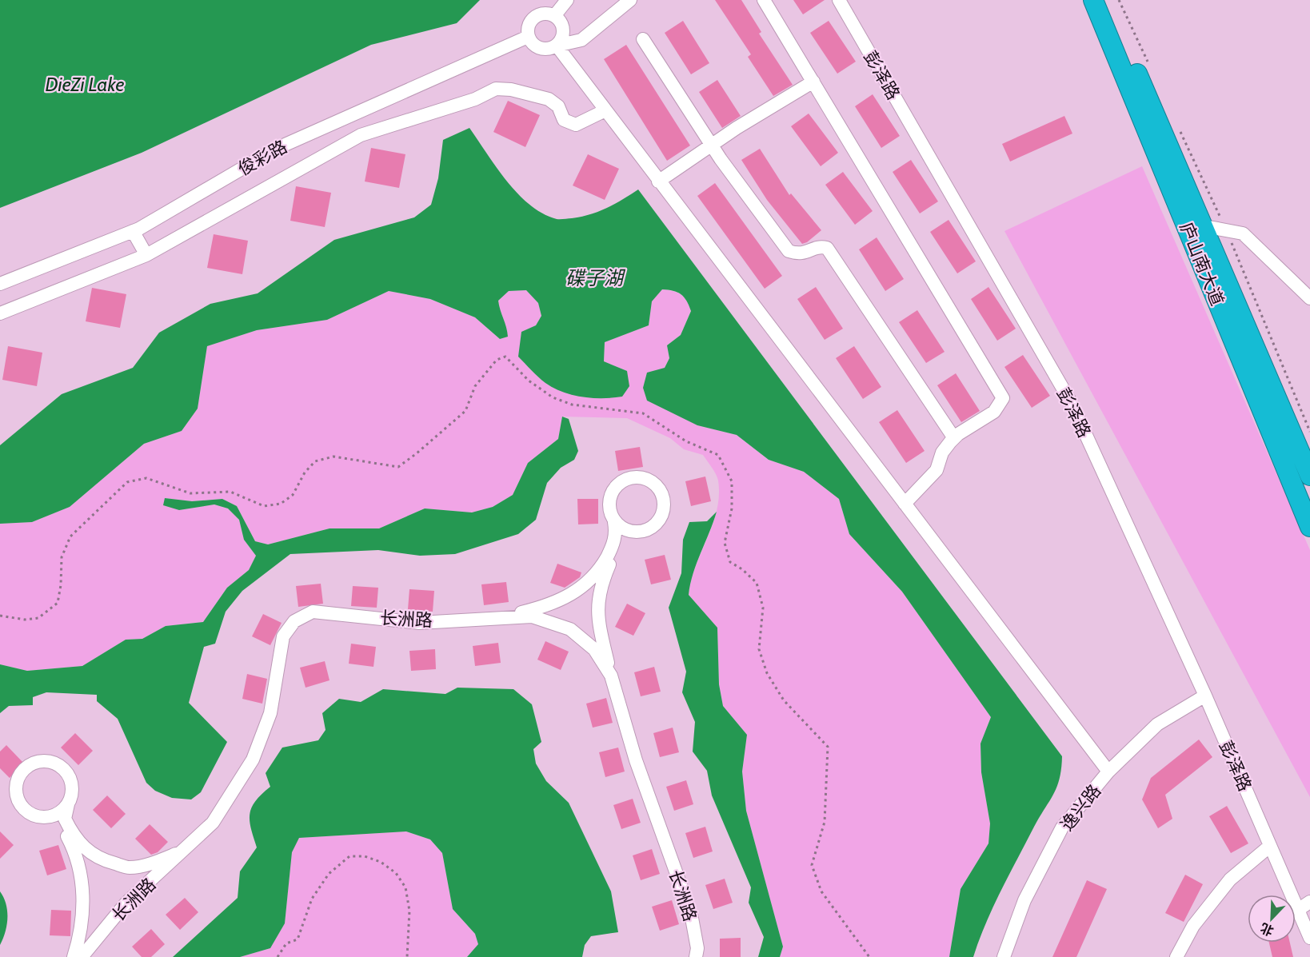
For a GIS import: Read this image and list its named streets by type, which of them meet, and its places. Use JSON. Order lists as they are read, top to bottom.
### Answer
{
  "streets": {
    "highway": ["庐山南大道"],
    "street": [
      "彭泽路",
      "俊彩路",
      "长洲路",
      "逸兴路"
    ]
  },
  "crossings": [
    ["彭泽路", "逸兴路"]
  ],
  "water": ["DieZi Lake", "碟子湖"],
  "north": "bottom left"
}
